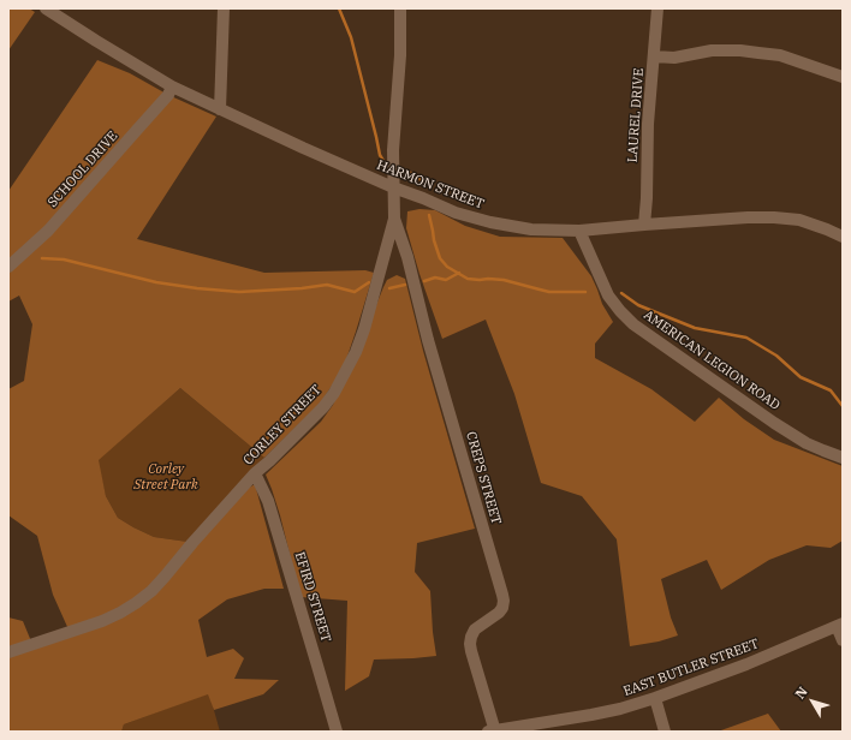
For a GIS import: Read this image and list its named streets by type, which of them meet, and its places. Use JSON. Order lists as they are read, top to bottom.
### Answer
{
  "streets": {
    "street": [
      "LAUREL DRIVE",
      "SCHOOL DRIVE",
      "HARMON STREET",
      "AMERICAN LEGION ROAD",
      "CORLEY STREET",
      "CREPS STREET",
      "EFIRD STREET",
      "EAST BUTLER STREET"
    ]
  },
  "crossings": [
    ["LAUREL DRIVE", "HARMON STREET"],
    ["SCHOOL DRIVE", "HARMON STREET"],
    ["HARMON STREET", "AMERICAN LEGION ROAD"],
    ["HARMON STREET", "CORLEY STREET"],
    ["CORLEY STREET", "CREPS STREET"],
    ["CORLEY STREET", "EFIRD STREET"],
    ["CREPS STREET", "EAST BUTLER STREET"]
  ],
  "parks": ["Corley Street Park"],
  "north": "top left"
}
